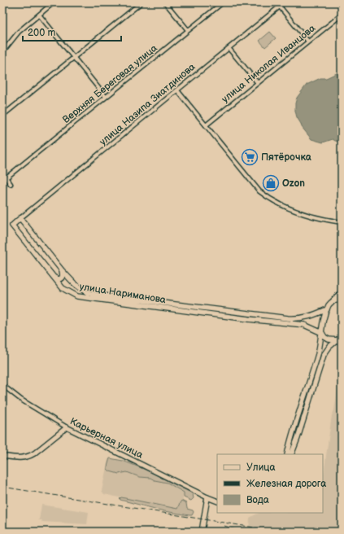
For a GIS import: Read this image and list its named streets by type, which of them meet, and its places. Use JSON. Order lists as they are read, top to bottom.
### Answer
{
  "streets": {
    "main road": ["улица Нариманова"],
    "street": [
      "улица Николая Иванцова",
      "Верхняя Береговая улица",
      "улица Назипа Зиатдинова",
      "Карьерная улица"
    ]
  },
  "crossings": [
    ["улица Назипа Зиатдинова", "улица Нариманова"]
  ],
  "places": {
    "supermarket": ["Пятёрочка"],
    "shop": ["Ozon"]
  },
  "legend": ["Улица", "Железная дорога", "Вода"],
  "scale_bar": "200 m"
}
